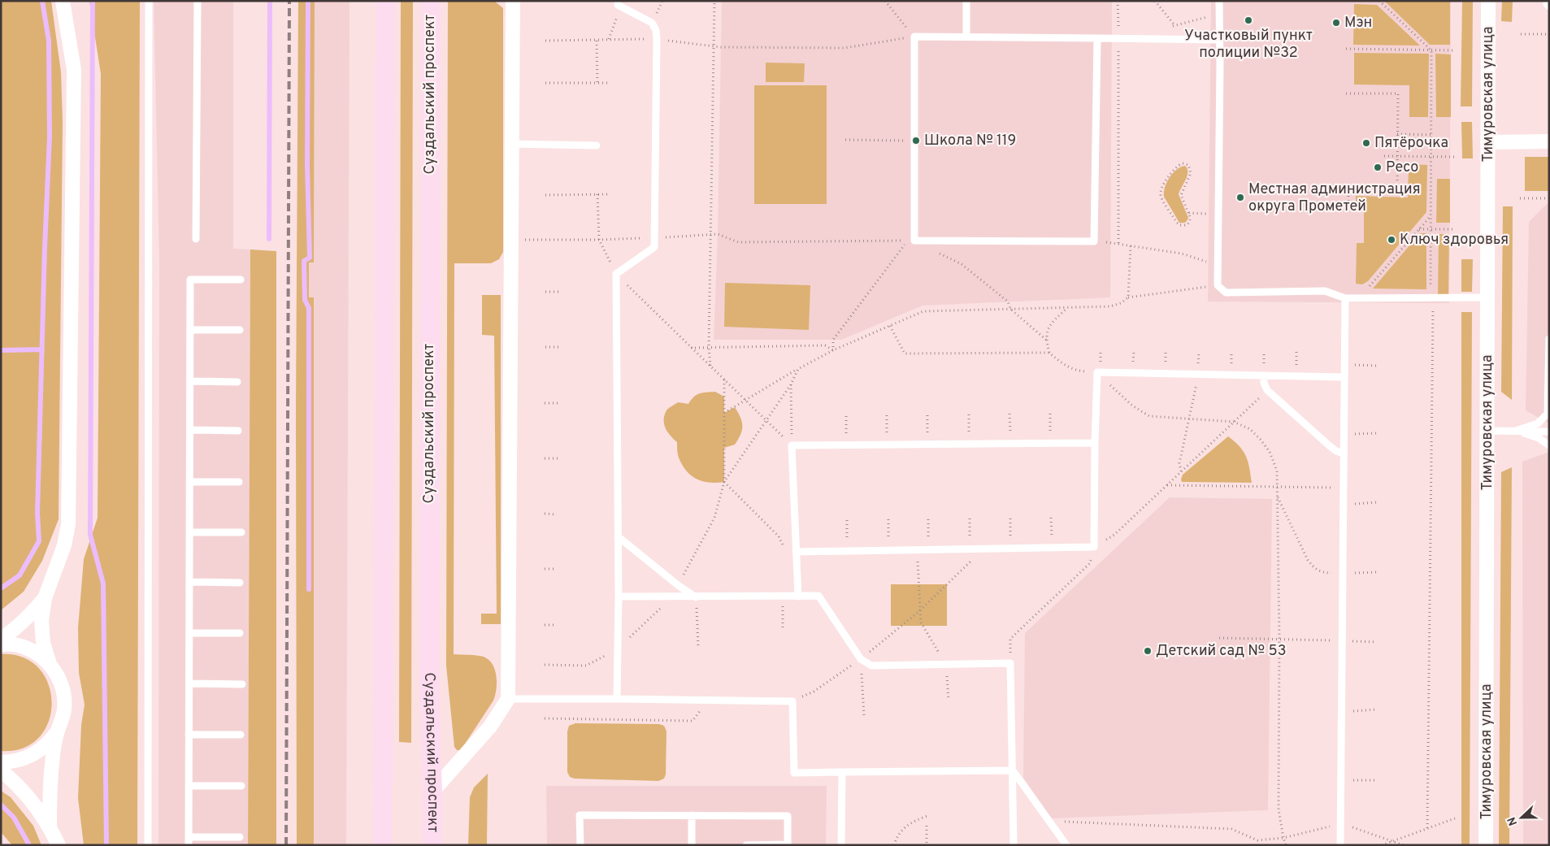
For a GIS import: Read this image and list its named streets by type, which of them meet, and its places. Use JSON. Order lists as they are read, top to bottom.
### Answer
{
  "streets": {
    "main road": ["Суздальский проспект"],
    "street": ["Тимуровская улица"]
  },
  "places": [
    "Участковый пункт полиции №32",
    "Мэн",
    "Школа № 119",
    "Пятёрочка",
    "Ресо",
    "Местная администрация округа Прометей",
    "Ключ здоровья",
    "Детский сад № 53"
  ],
  "north": "left"
}
